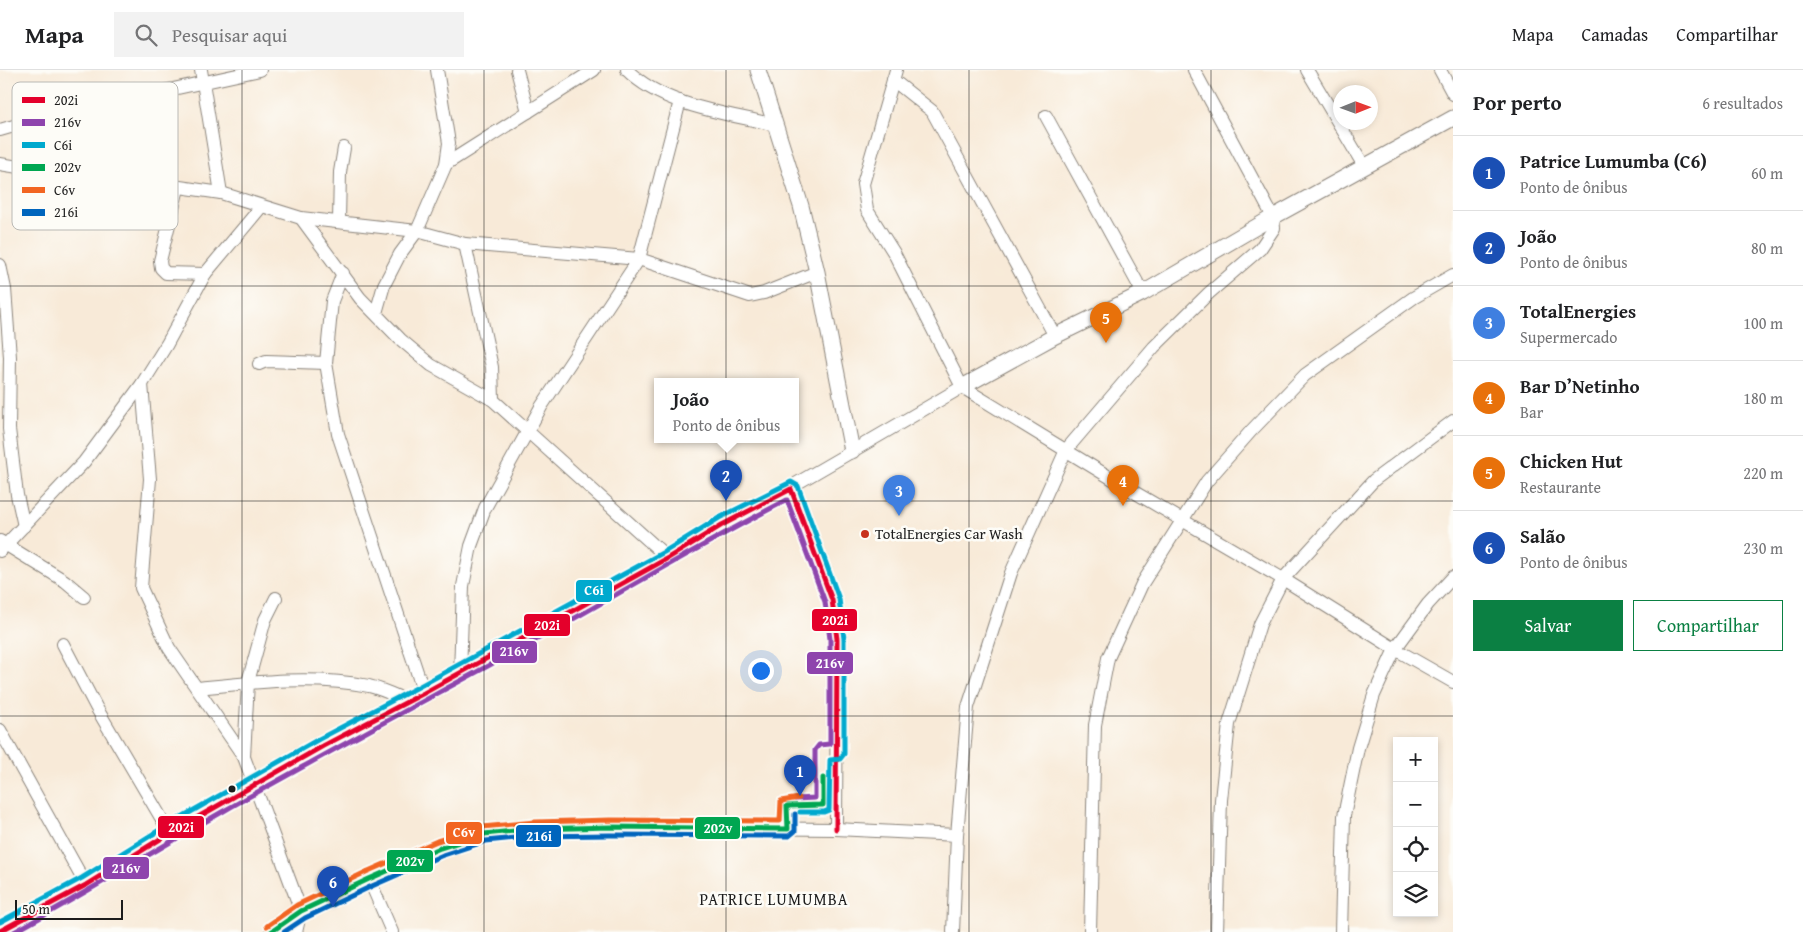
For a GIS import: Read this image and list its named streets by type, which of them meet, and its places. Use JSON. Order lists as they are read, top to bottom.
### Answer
{
  "districts": ["PATRICE LUMUMBA"],
  "places": ["TotalEnergies Car Wash"],
  "lines": [
    "transit line C6i",
    "transit line 202i",
    "transit line 216v",
    "transit line 202v",
    "transit line C6v",
    "transit line 216i"
  ],
  "legend": [
    "202i",
    "216v",
    "C6i",
    "202v",
    "C6v",
    "216i"
  ],
  "scale_bar": "50 m",
  "north": "right",
  "page": {
    "header": "Mapa",
    "search": "Pesquisar aqui",
    "nav": ["Mapa", "Camadas", "Compartilhar"],
    "heading": ["Por perto", "6 resultados"],
    "list": [
      {
        "mark": "1",
        "name": "Patrice Lumumba (C6)",
        "note": "Ponto de ônibus",
        "value": "60 m"
      },
      {
        "mark": "2",
        "name": "João",
        "note": "Ponto de ônibus",
        "value": "80 m"
      },
      {
        "mark": "3",
        "name": "TotalEnergies",
        "note": "Supermercado",
        "value": "100 m"
      },
      {
        "mark": "4",
        "name": "Bar D’Netinho",
        "note": "Bar",
        "value": "180 m"
      },
      {
        "mark": "5",
        "name": "Chicken Hut",
        "note": "Restaurante",
        "value": "220 m"
      },
      {
        "mark": "6",
        "name": "Salão",
        "note": "Ponto de ônibus",
        "value": "230 m"
      }
    ],
    "pins": [
      "5",
      "2",
      "4",
      "3",
      "1",
      "6"
    ],
    "popup": ["João", "Ponto de ônibus"],
    "buttons": ["Salvar", "Compartilhar"],
    "map_buttons": ["+", "−"],
    "scale": "50 m"
  }
}
